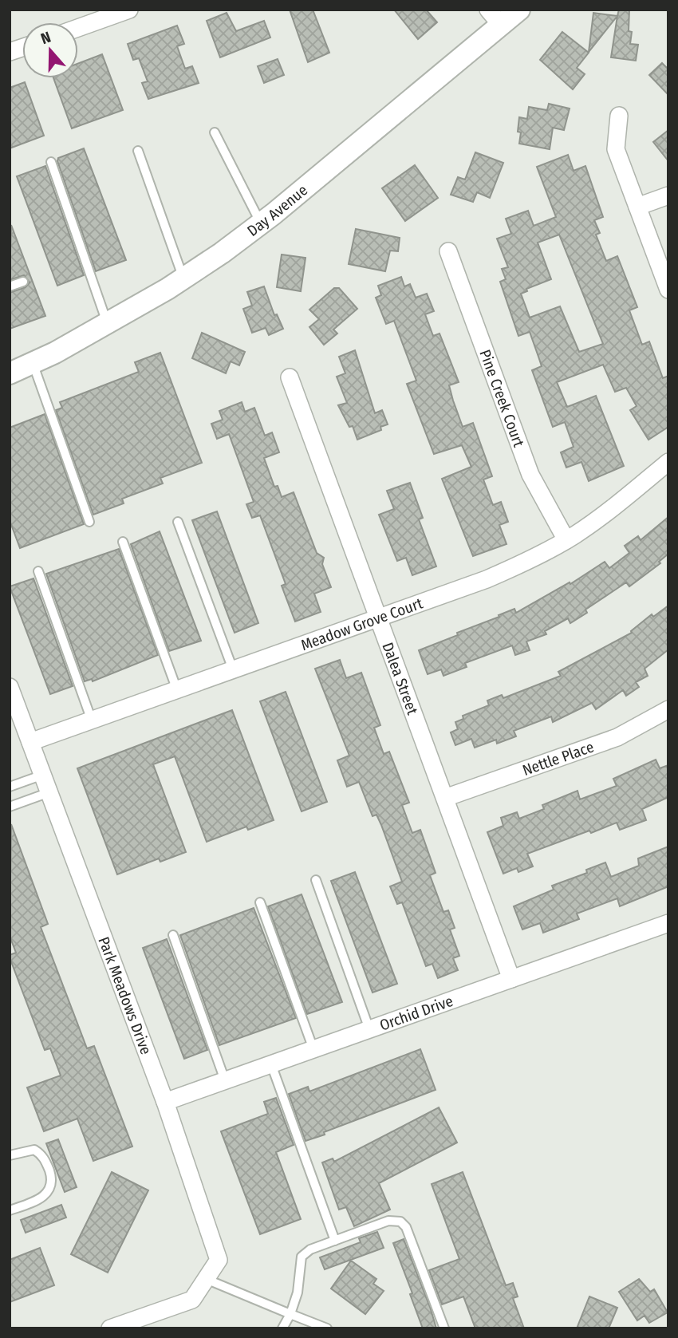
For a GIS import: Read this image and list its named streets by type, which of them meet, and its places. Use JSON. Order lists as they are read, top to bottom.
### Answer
{
  "streets": {
    "street": [
      "Day Avenue",
      "Pine Creek Court",
      "Meadow Grove Court",
      "Dalea Street",
      "Nettle Place",
      "Park Meadows Drive",
      "Orchid Drive"
    ]
  },
  "crossings": [
    ["Pine Creek Court", "Meadow Grove Court"],
    ["Meadow Grove Court", "Dalea Street"],
    ["Meadow Grove Court", "Park Meadows Drive"],
    ["Dalea Street", "Nettle Place"],
    ["Dalea Street", "Orchid Drive"],
    ["Park Meadows Drive", "Orchid Drive"]
  ],
  "north": "top"
}
